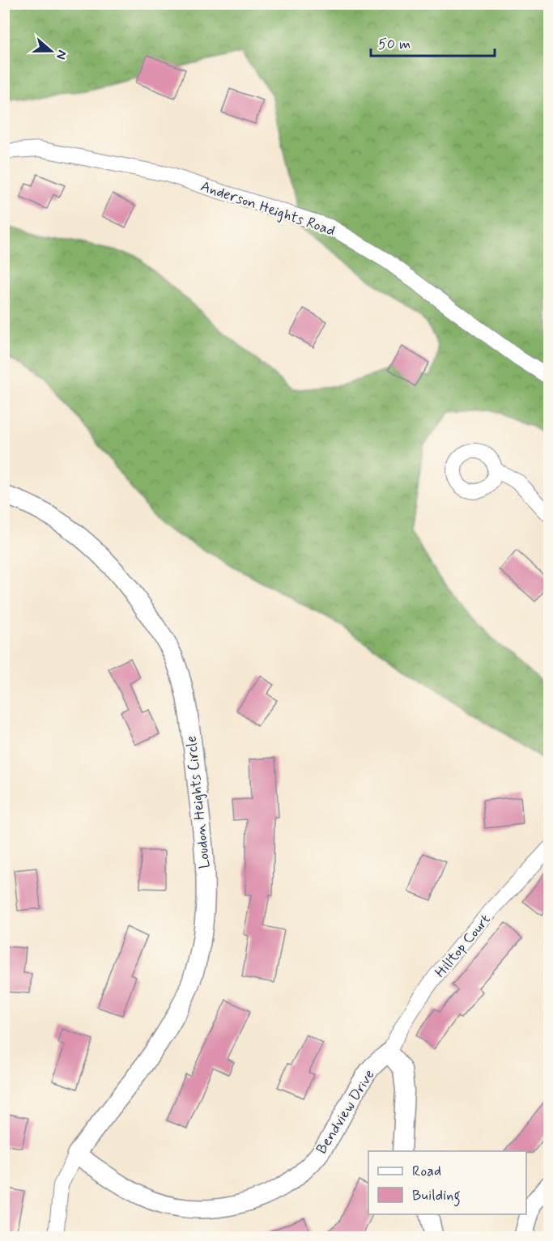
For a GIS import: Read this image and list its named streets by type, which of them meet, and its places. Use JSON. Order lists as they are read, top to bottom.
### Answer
{
  "streets": {
    "street": [
      "Anderson Heights Road",
      "Loudon Heights Circle",
      "Hilltop Court",
      "Bendview Drive"
    ]
  },
  "crossings": [
    ["Loudon Heights Circle", "Bendview Drive"],
    ["Hilltop Court", "Bendview Drive"]
  ],
  "legend": ["Road", "Building"],
  "scale_bar": "50 m",
  "north": "right"
}
